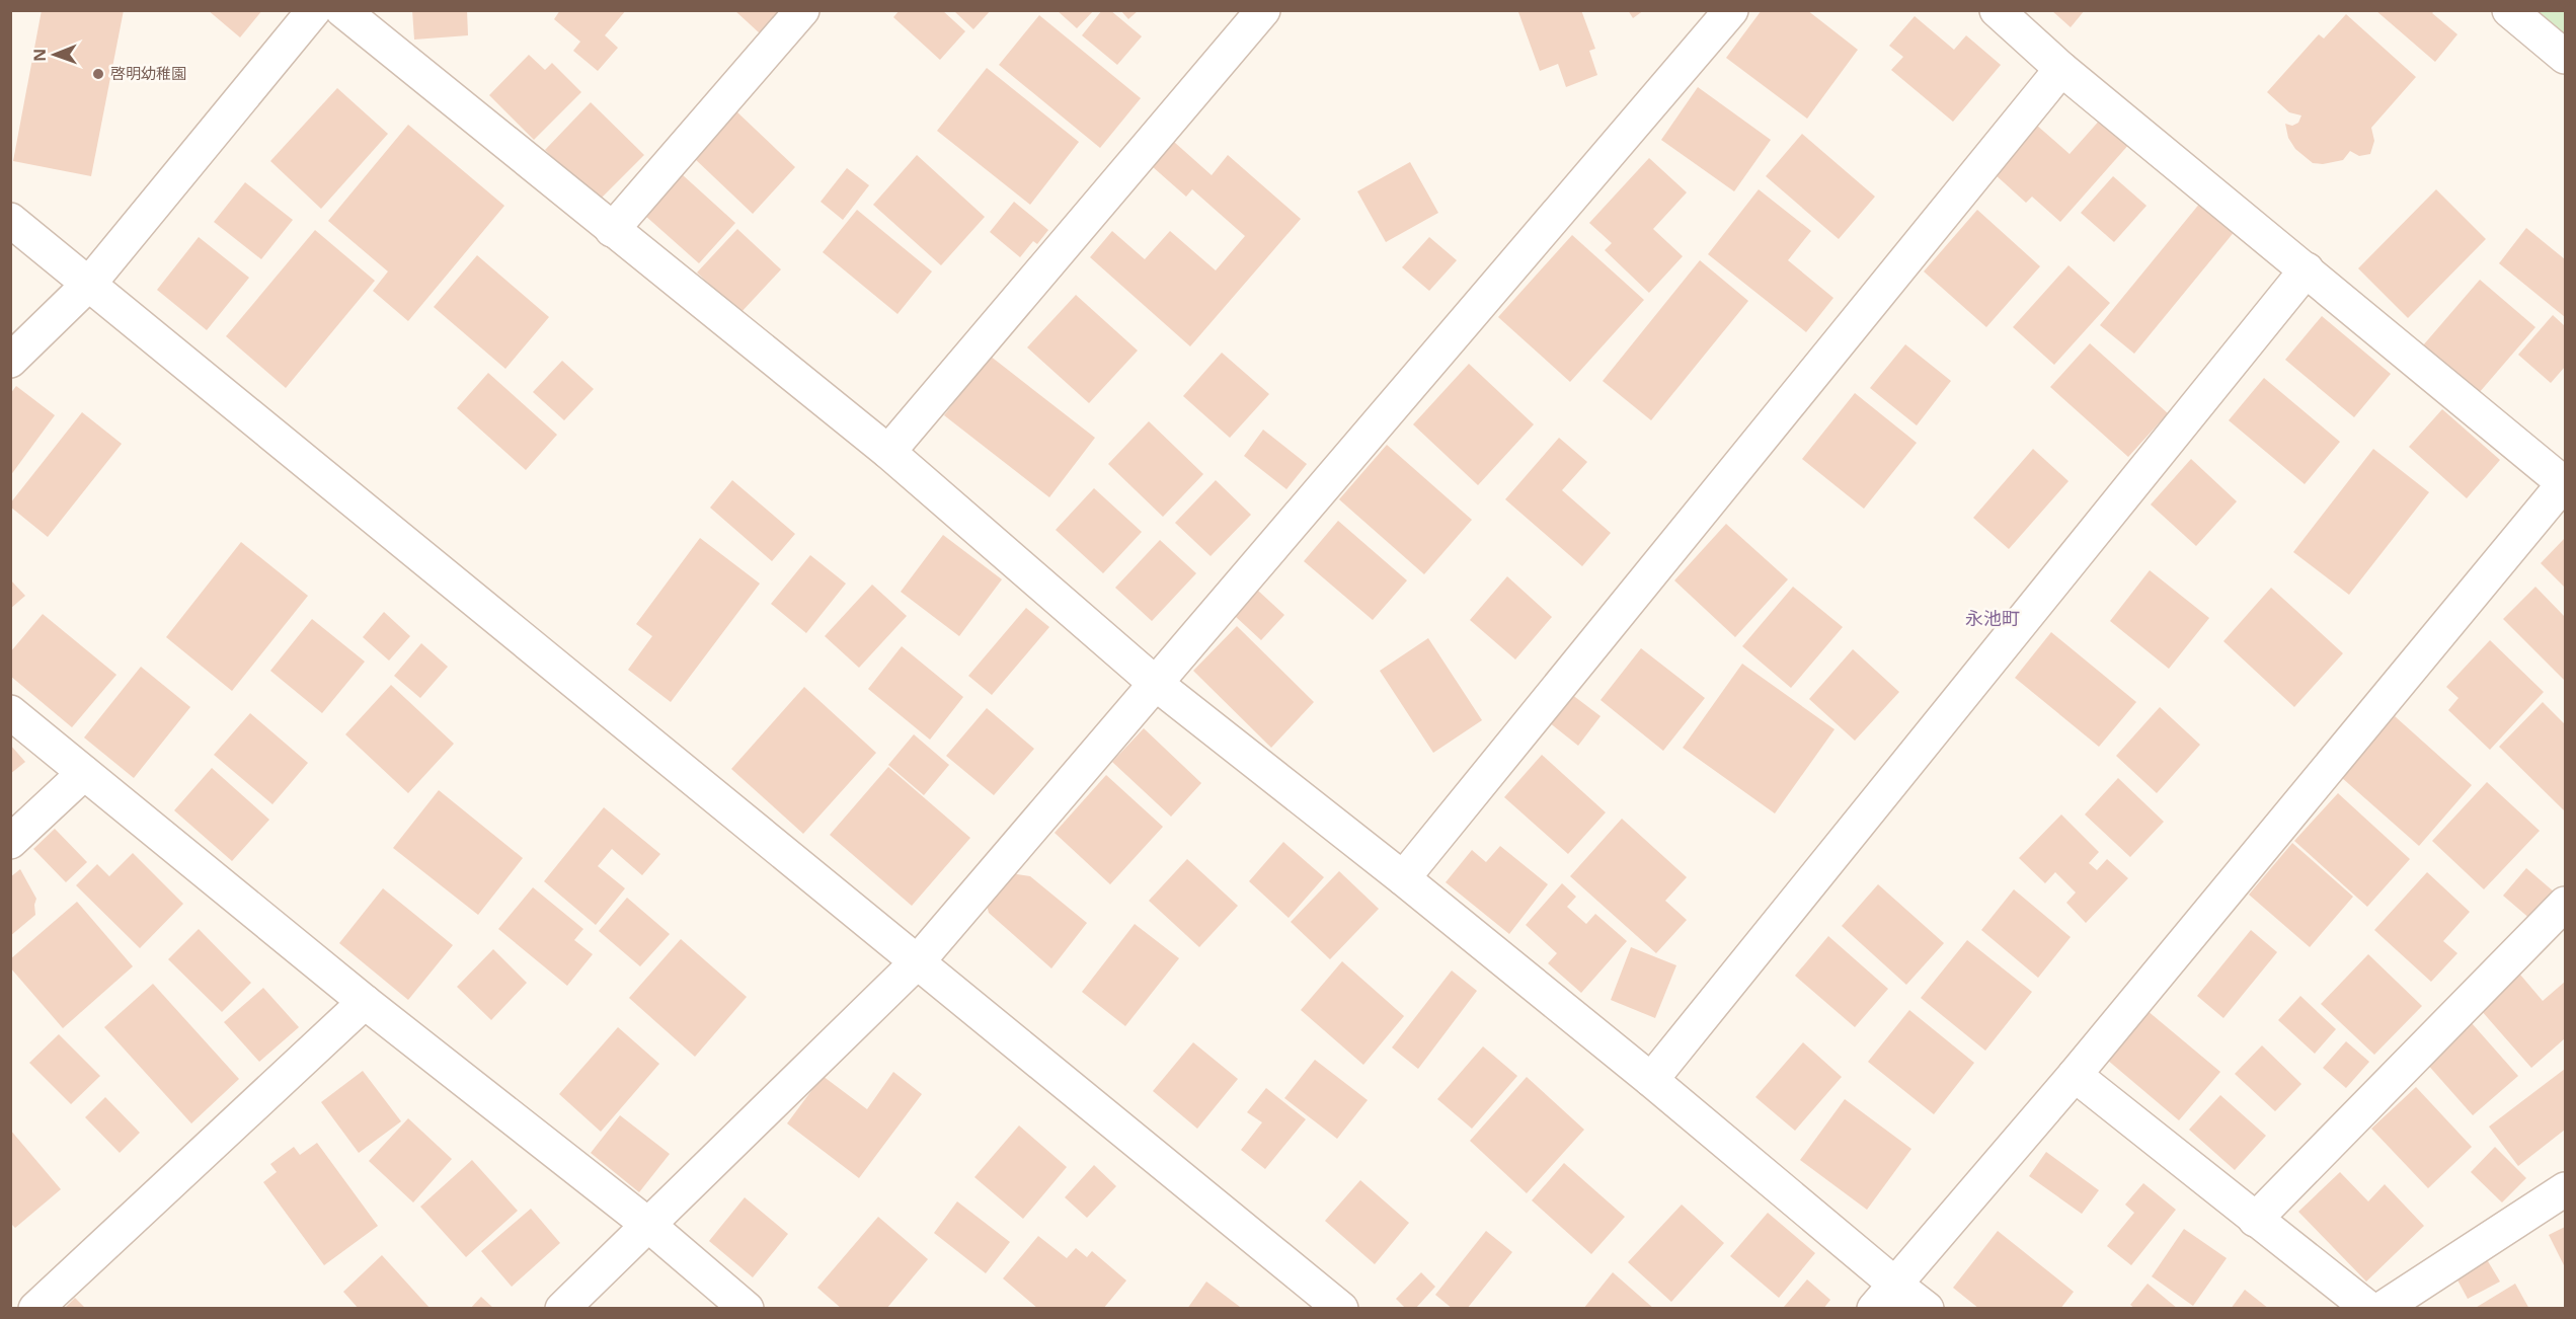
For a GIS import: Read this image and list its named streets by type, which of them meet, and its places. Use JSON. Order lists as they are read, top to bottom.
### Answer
{
  "districts": ["永池町"],
  "places": ["啓明幼稚園"],
  "north": "left"
}
